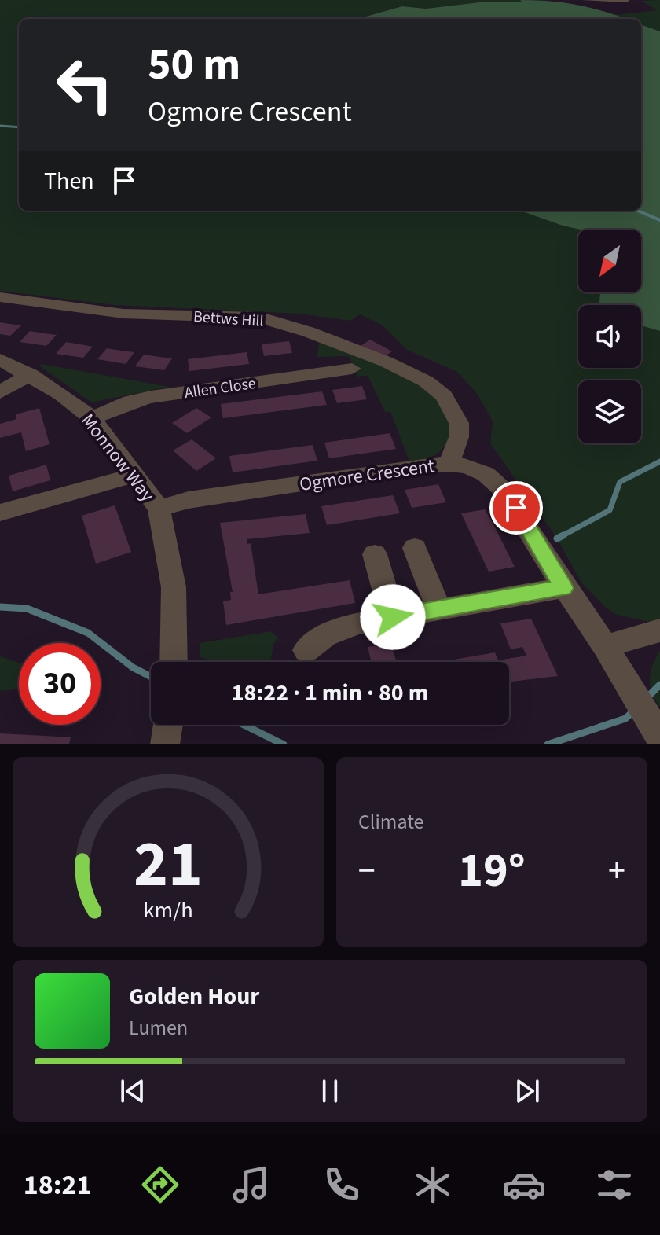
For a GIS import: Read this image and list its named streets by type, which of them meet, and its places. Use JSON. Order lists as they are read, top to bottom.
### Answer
{
  "streets": {
    "street": [
      "Bettws Hill",
      "Allen Close",
      "Monnow Way",
      "Ogmore Crescent"
    ]
  },
  "crossings": [
    ["Bettws Hill", "Ogmore Crescent"],
    ["Allen Close", "Monnow Way"],
    ["Monnow Way", "Ogmore Crescent"]
  ],
  "north": "bottom left",
  "page": {
    "turn": ["50 m", "Ogmore Crescent"],
    "then": "Then",
    "limit": "30",
    "trip": "18:22 · 1 min · 80 m",
    "tile": "Climate",
    "heat": ["−", "19°", "+"],
    "song": ["Golden Hour", "Lumen"],
    "tabs": "18:21",
    "gauge": ["21", "km/h"]
  }
}
